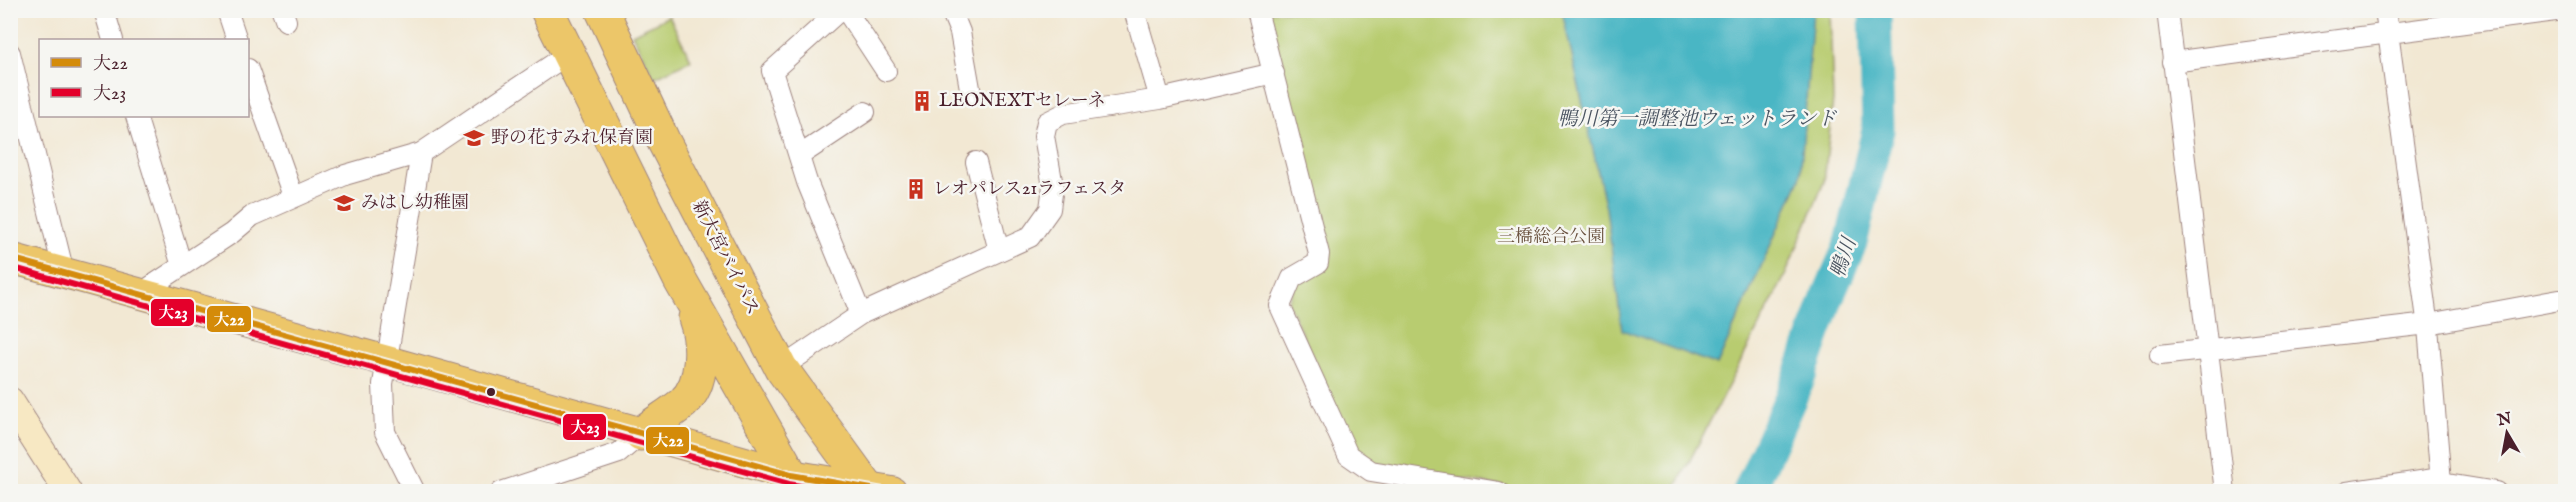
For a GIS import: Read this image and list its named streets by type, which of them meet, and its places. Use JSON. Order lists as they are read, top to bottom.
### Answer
{
  "streets": {
    "highway": ["新大宮バイパス"]
  },
  "water": ["鴨川第一調整池ウェットランド", "鴨川"],
  "parks": ["三橋総合公園"],
  "places": {
    "building": ["LEONEXTセレーネ", "レオパレス21ラフェスタ"],
    "school or university": ["野の花すみれ保育園", "みはし幼稚園"]
  },
  "lines": ["transit line 大22", "transit line 大23"],
  "legend": ["大22", "大23"],
  "north": "top"
}
